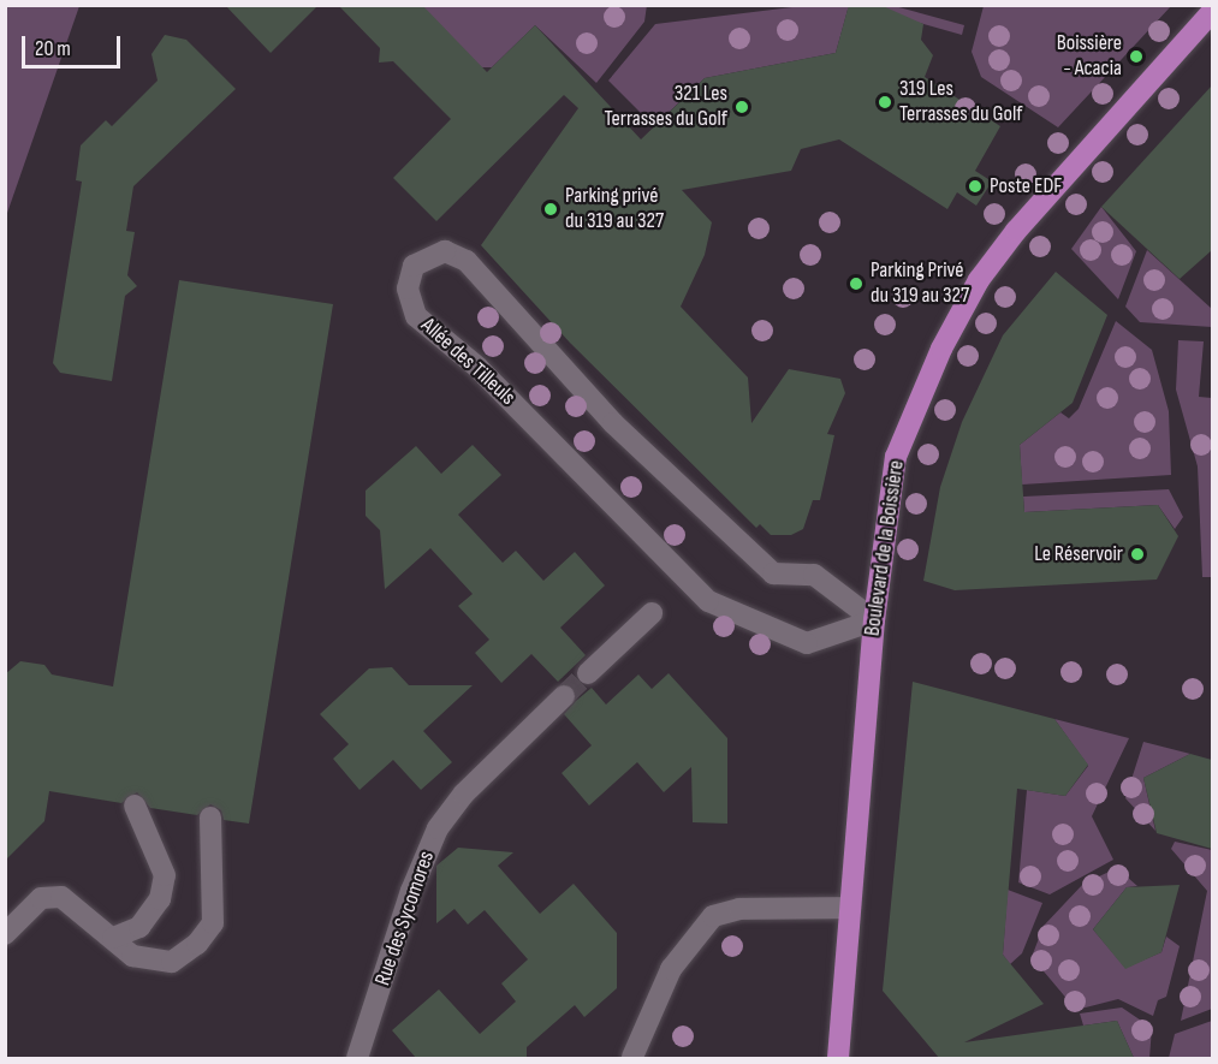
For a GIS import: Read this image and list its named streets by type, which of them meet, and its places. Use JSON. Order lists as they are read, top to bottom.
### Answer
{
  "streets": {
    "main road": ["Boulevard de la Boissière"],
    "street": ["Allée des Tilleuls", "Rue des Sycomores"]
  },
  "crossings": [
    ["Allée des Tilleuls", "Boulevard de la Boissière"]
  ],
  "places": [
    "Boissière - Acacia",
    "319 Les Terrasses du Golf",
    "321 Les Terrasses du Golf",
    "Poste EDF",
    "Parking privé du 319 au 327",
    "Parking Privé du 319 au 327",
    "Le Réservoir"
  ],
  "scale_bar": "20 m"
}
